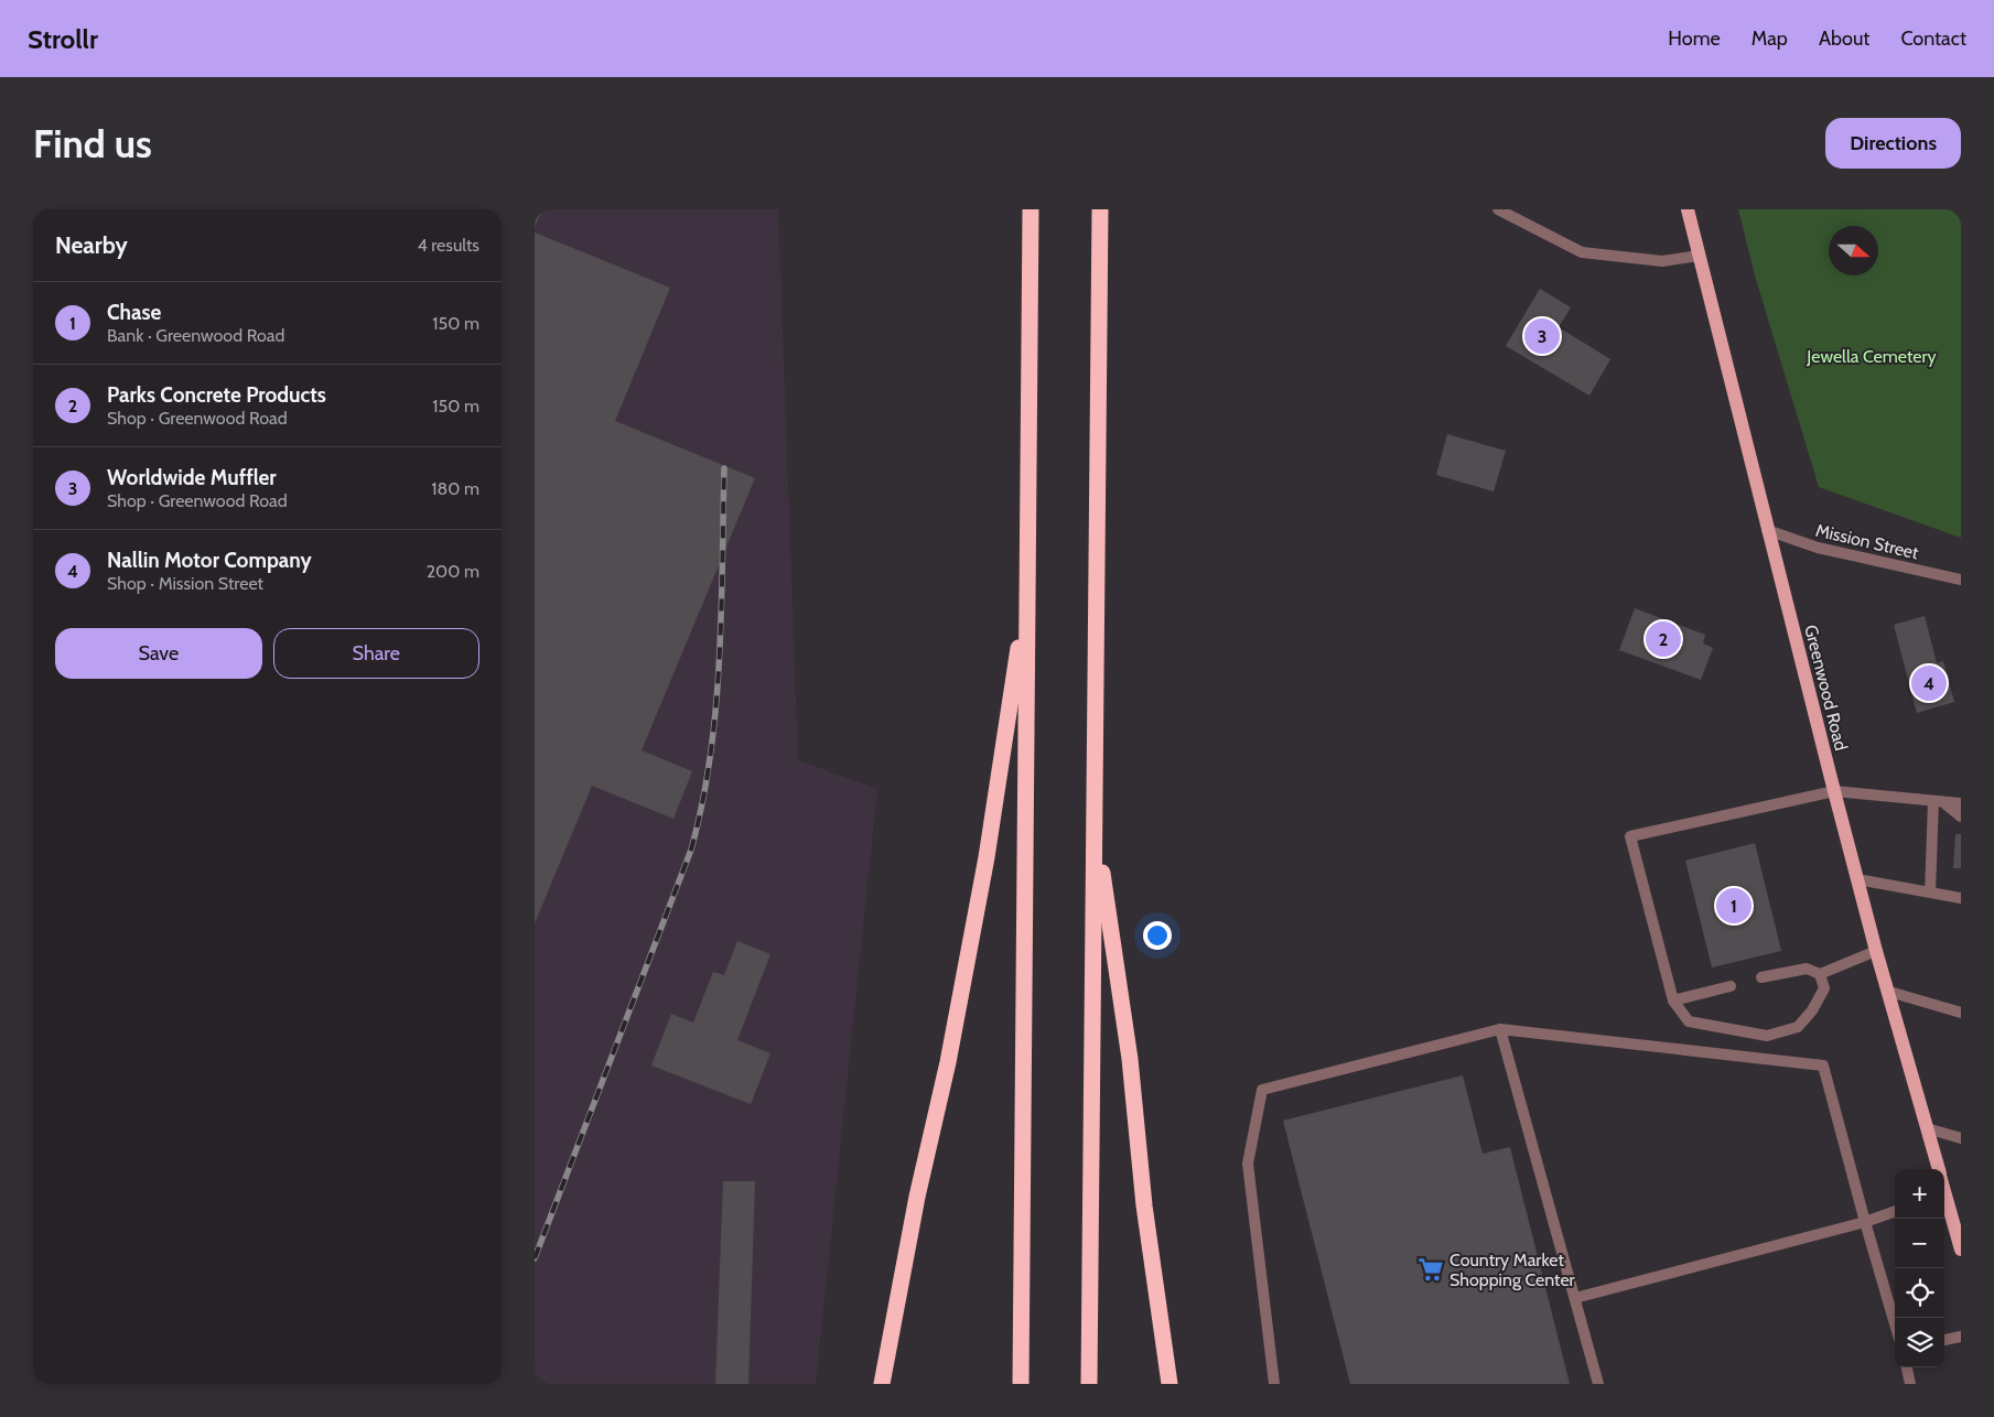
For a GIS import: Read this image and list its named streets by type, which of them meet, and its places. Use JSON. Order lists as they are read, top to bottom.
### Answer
{
  "streets": {
    "main road": ["Greenwood Road"],
    "street": ["Mission Street"]
  },
  "crossings": [
    ["Mission Street", "Greenwood Road"]
  ],
  "parks": ["Jewella Cemetery"],
  "places": {
    "supermarket": ["Country Market Shopping Center"]
  },
  "north": "right",
  "page": {
    "header": "Strollr",
    "nav": [
      "Home",
      "Map",
      "About",
      "Contact"
    ],
    "buttons": [
      "Directions",
      ["Save", "Share"]
    ],
    "title": "Find us",
    "heading": ["Nearby", "4 results"],
    "list": [
      {
        "mark": "1",
        "name": "Chase",
        "note": "Bank · Greenwood Road",
        "value": "150 m"
      },
      {
        "mark": "2",
        "name": "Parks Concrete Products",
        "note": "Shop · Greenwood Road",
        "value": "150 m"
      },
      {
        "mark": "3",
        "name": "Worldwide Muffler",
        "note": "Shop · Greenwood Road",
        "value": "180 m"
      },
      {
        "mark": "4",
        "name": "Nallin Motor Company",
        "note": "Shop · Mission Street",
        "value": "200 m"
      }
    ],
    "pins": [
      "3",
      "2",
      "4",
      "1"
    ],
    "map_buttons": ["+", "−"]
  }
}
